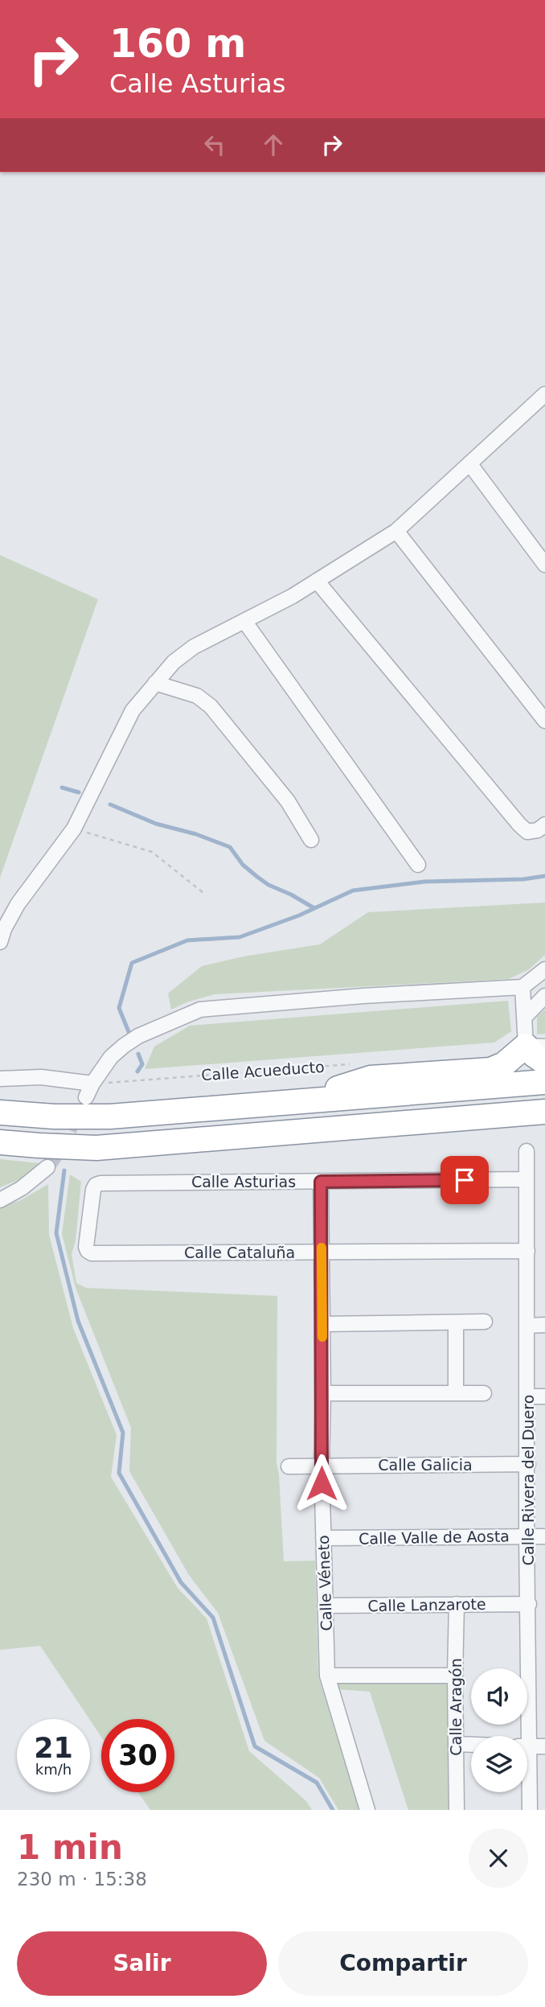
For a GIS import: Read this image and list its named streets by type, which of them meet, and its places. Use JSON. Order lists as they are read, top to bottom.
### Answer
{
  "streets": {
    "street": [
      "Calle Asturias",
      "Calle Cataluña",
      "Calle Galicia",
      "Calle Rivera del Duero",
      "Calle Valle de Aosta",
      "Calle Véneto",
      "Calle Lanzarote",
      "Calle Aragón"
    ],
    "path": ["Calle Acueducto"]
  },
  "crossings": [
    ["Calle Asturias", "Calle Cataluña"],
    ["Calle Asturias", "Calle Rivera del Duero"],
    ["Calle Asturias", "Calle Véneto"],
    ["Calle Cataluña", "Calle Rivera del Duero"],
    ["Calle Cataluña", "Calle Véneto"],
    ["Calle Galicia", "Calle Rivera del Duero"],
    ["Calle Galicia", "Calle Véneto"],
    ["Calle Rivera del Duero", "Calle Valle de Aosta"],
    ["Calle Rivera del Duero", "Calle Lanzarote"],
    ["Calle Valle de Aosta", "Calle Véneto"],
    ["Calle Véneto", "Calle Lanzarote"],
    ["Calle Lanzarote", "Calle Aragón"]
  ],
  "page": {
    "turn": ["160 m", "Calle Asturias"],
    "speed": "21 km/h",
    "limit": "30",
    "heading": ["1 min", "230 m · 15:38"],
    "buttons": ["Salir", "Compartir"]
  }
}
